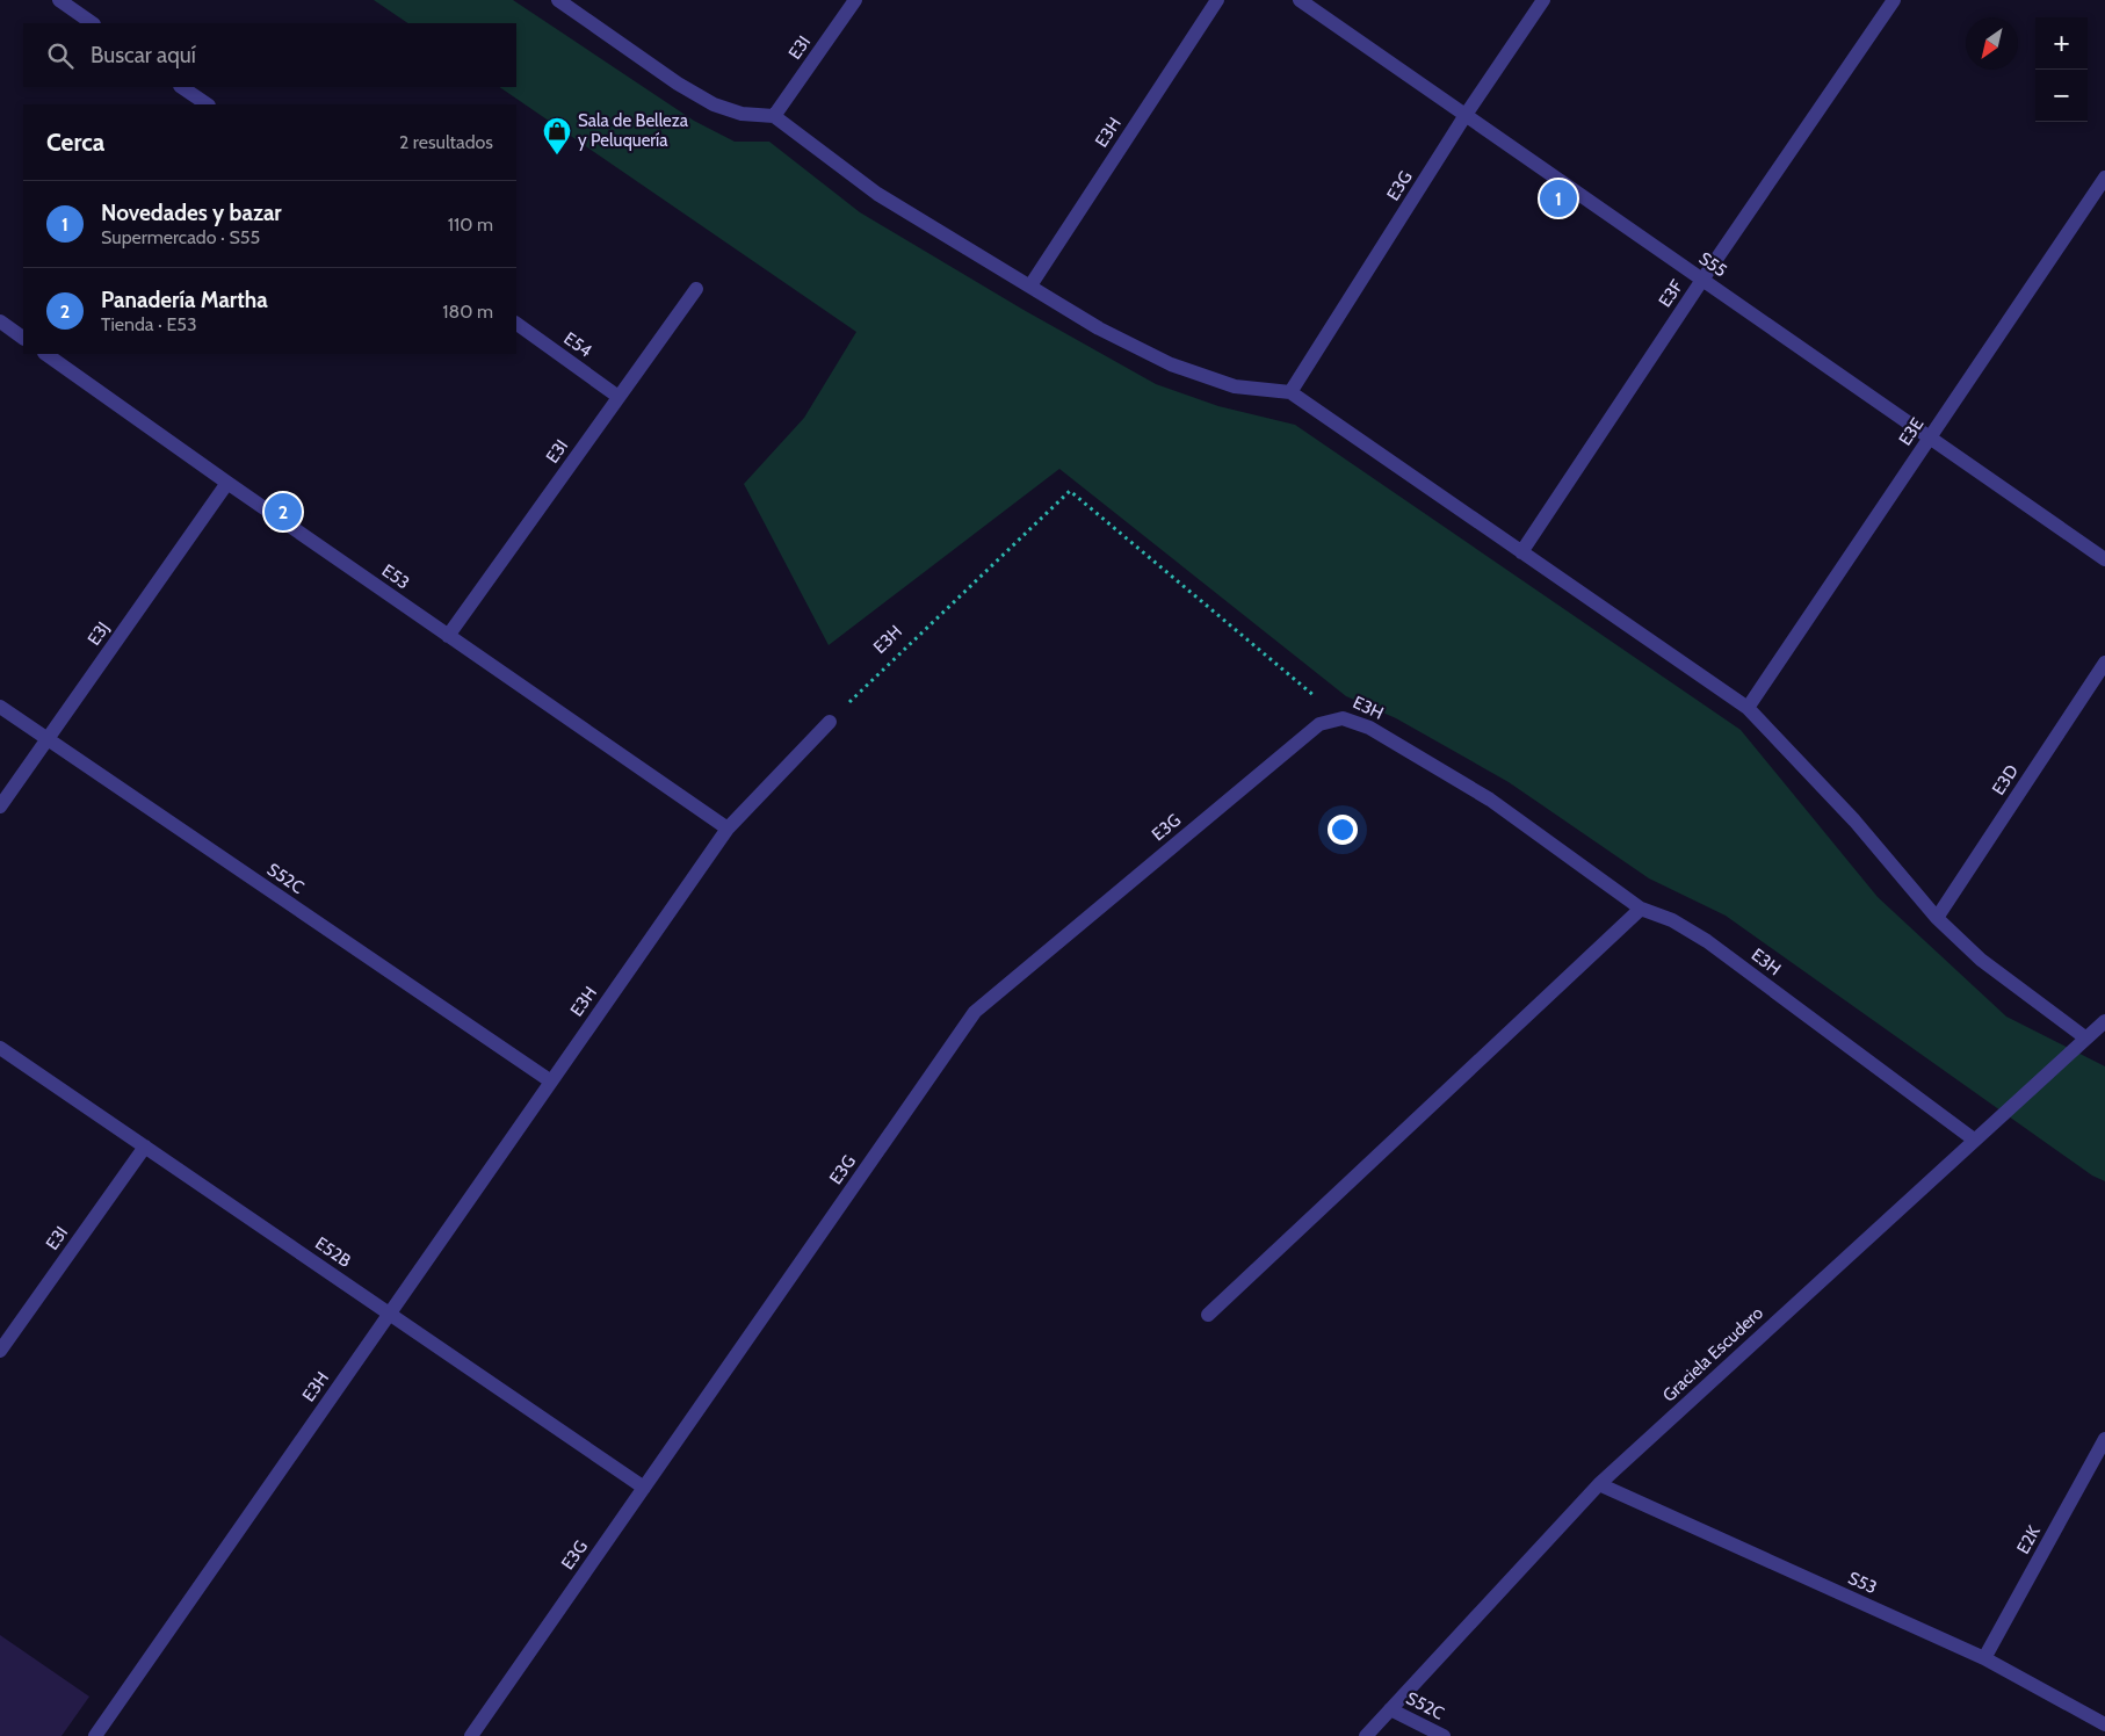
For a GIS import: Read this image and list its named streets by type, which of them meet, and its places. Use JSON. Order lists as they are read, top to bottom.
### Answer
{
  "streets": {
    "street": [
      "E3I",
      "E3H",
      "E3G",
      "S55",
      "E3F",
      "E54",
      "E3E",
      "E53",
      "E3J",
      "E3D",
      "S52C",
      "E52B",
      "Graciela Escudero",
      "E2K",
      "S53"
    ]
  },
  "crossings": [
    ["E3I", "E54"],
    ["E3I", "E53"],
    ["E3I", "E52B"],
    ["E3H", "E3G"],
    ["E3H", "E53"],
    ["E3H", "S52C"],
    ["E3H", "E52B"],
    ["E3H", "Graciela Escudero"],
    ["E3G", "S55"],
    ["E3G", "E52B"],
    ["S55", "E3F"],
    ["S55", "E3E"],
    ["E53", "E3J"],
    ["E3J", "S52C"],
    ["S52C", "Graciela Escudero"],
    ["Graciela Escudero", "S53"],
    ["E2K", "S53"]
  ],
  "places": {
    "shop": ["Sala de Belleza y Peluquería"]
  },
  "north": "bottom left",
  "page": {
    "map_buttons": ["+", "−"],
    "search": "Buscar aquí",
    "heading": ["Cerca", "2 resultados"],
    "pins": ["1", "2"],
    "list": [
      {
        "mark": "1",
        "name": "Novedades y bazar",
        "note": "Supermercado · S55",
        "value": "110 m"
      },
      {
        "mark": "2",
        "name": "Panadería Martha",
        "note": "Tienda · E53",
        "value": "180 m"
      }
    ]
  }
}
